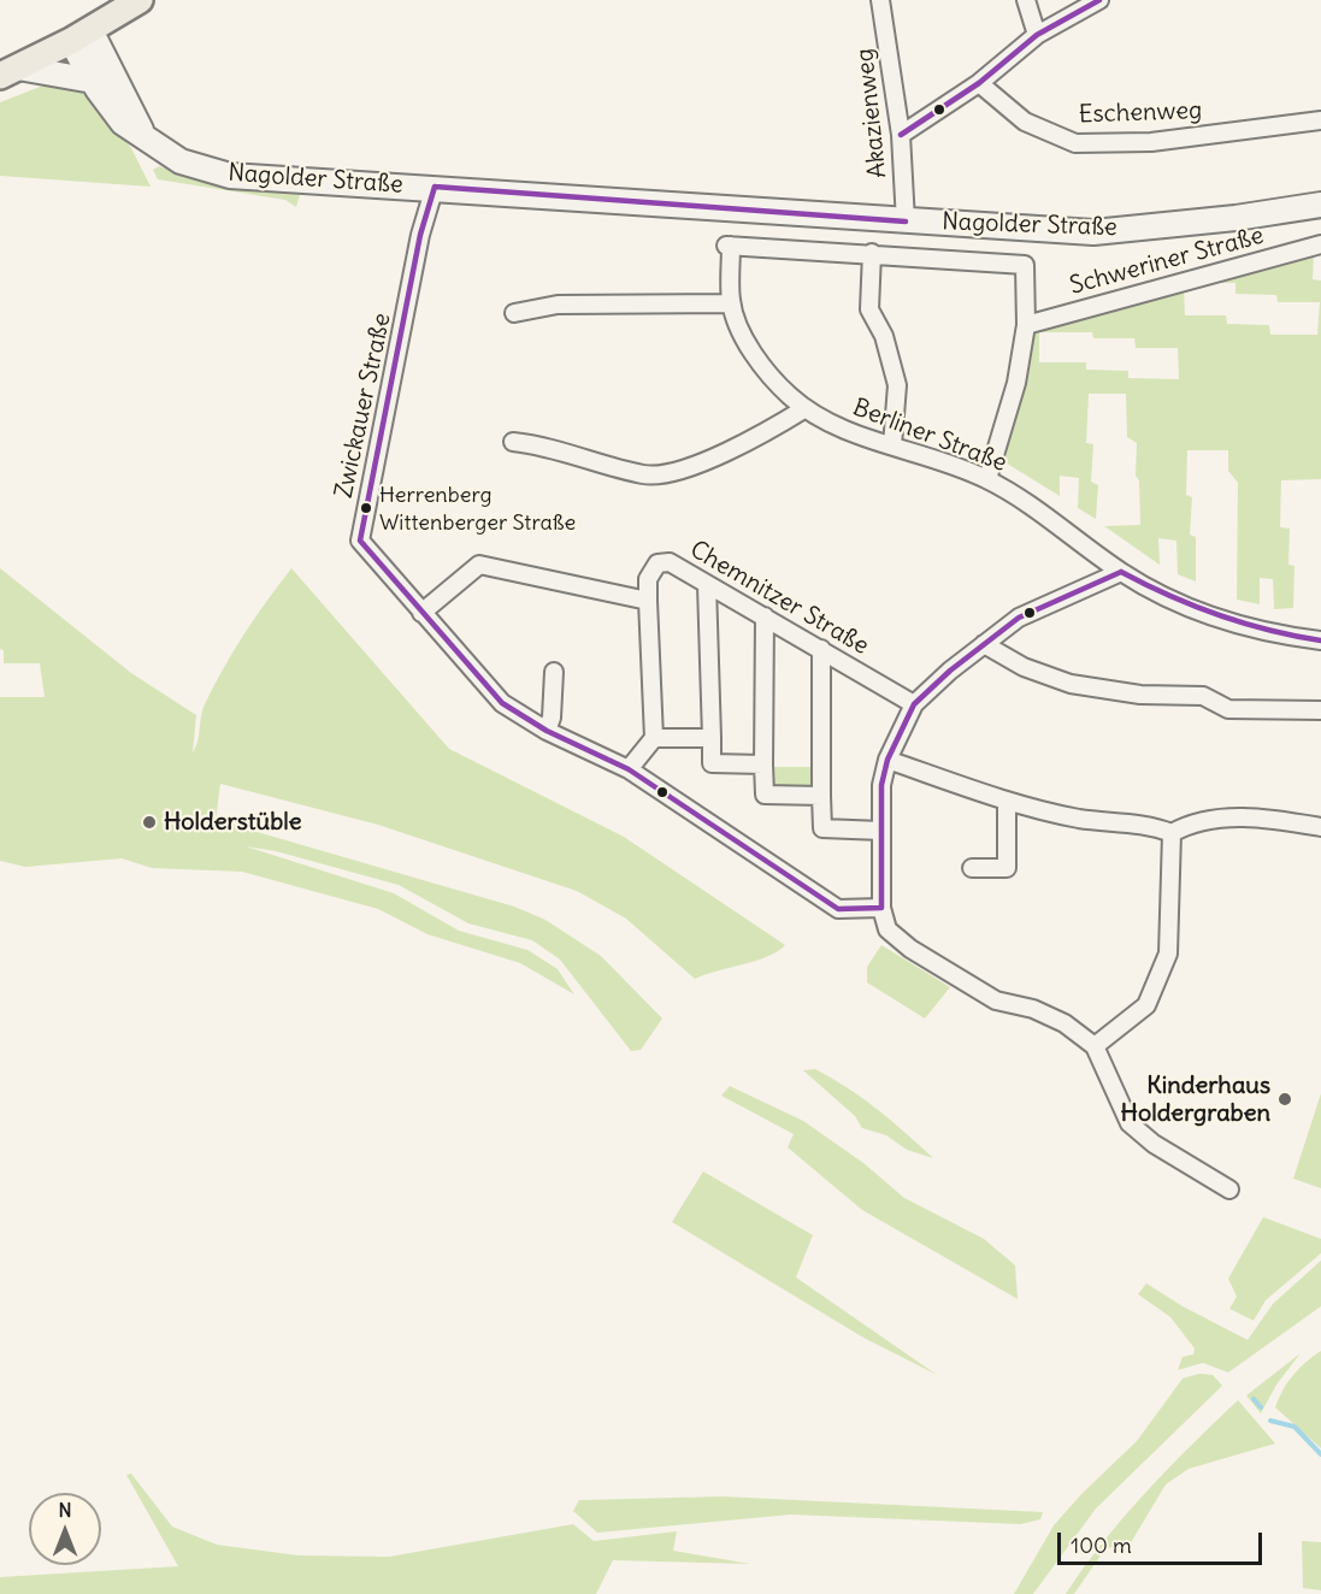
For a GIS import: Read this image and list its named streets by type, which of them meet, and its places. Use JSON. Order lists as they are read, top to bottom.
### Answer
{
  "streets": {
    "main road": ["Nagolder Straße"],
    "street": [
      "Akazienweg",
      "Eschenweg",
      "Schweriner Straße",
      "Zwickauer Straße",
      "Berliner Straße",
      "Chemnitzer Straße"
    ]
  },
  "crossings": [
    ["Akazienweg", "Nagolder Straße"],
    ["Nagolder Straße", "Zwickauer Straße"],
    ["Schweriner Straße", "Berliner Straße"]
  ],
  "places": ["Herrenberg Wittenberger Straße", "Holderstüble", "Kinderhaus Holdergraben"],
  "scale_bar": "100 m",
  "north": "top"
}
